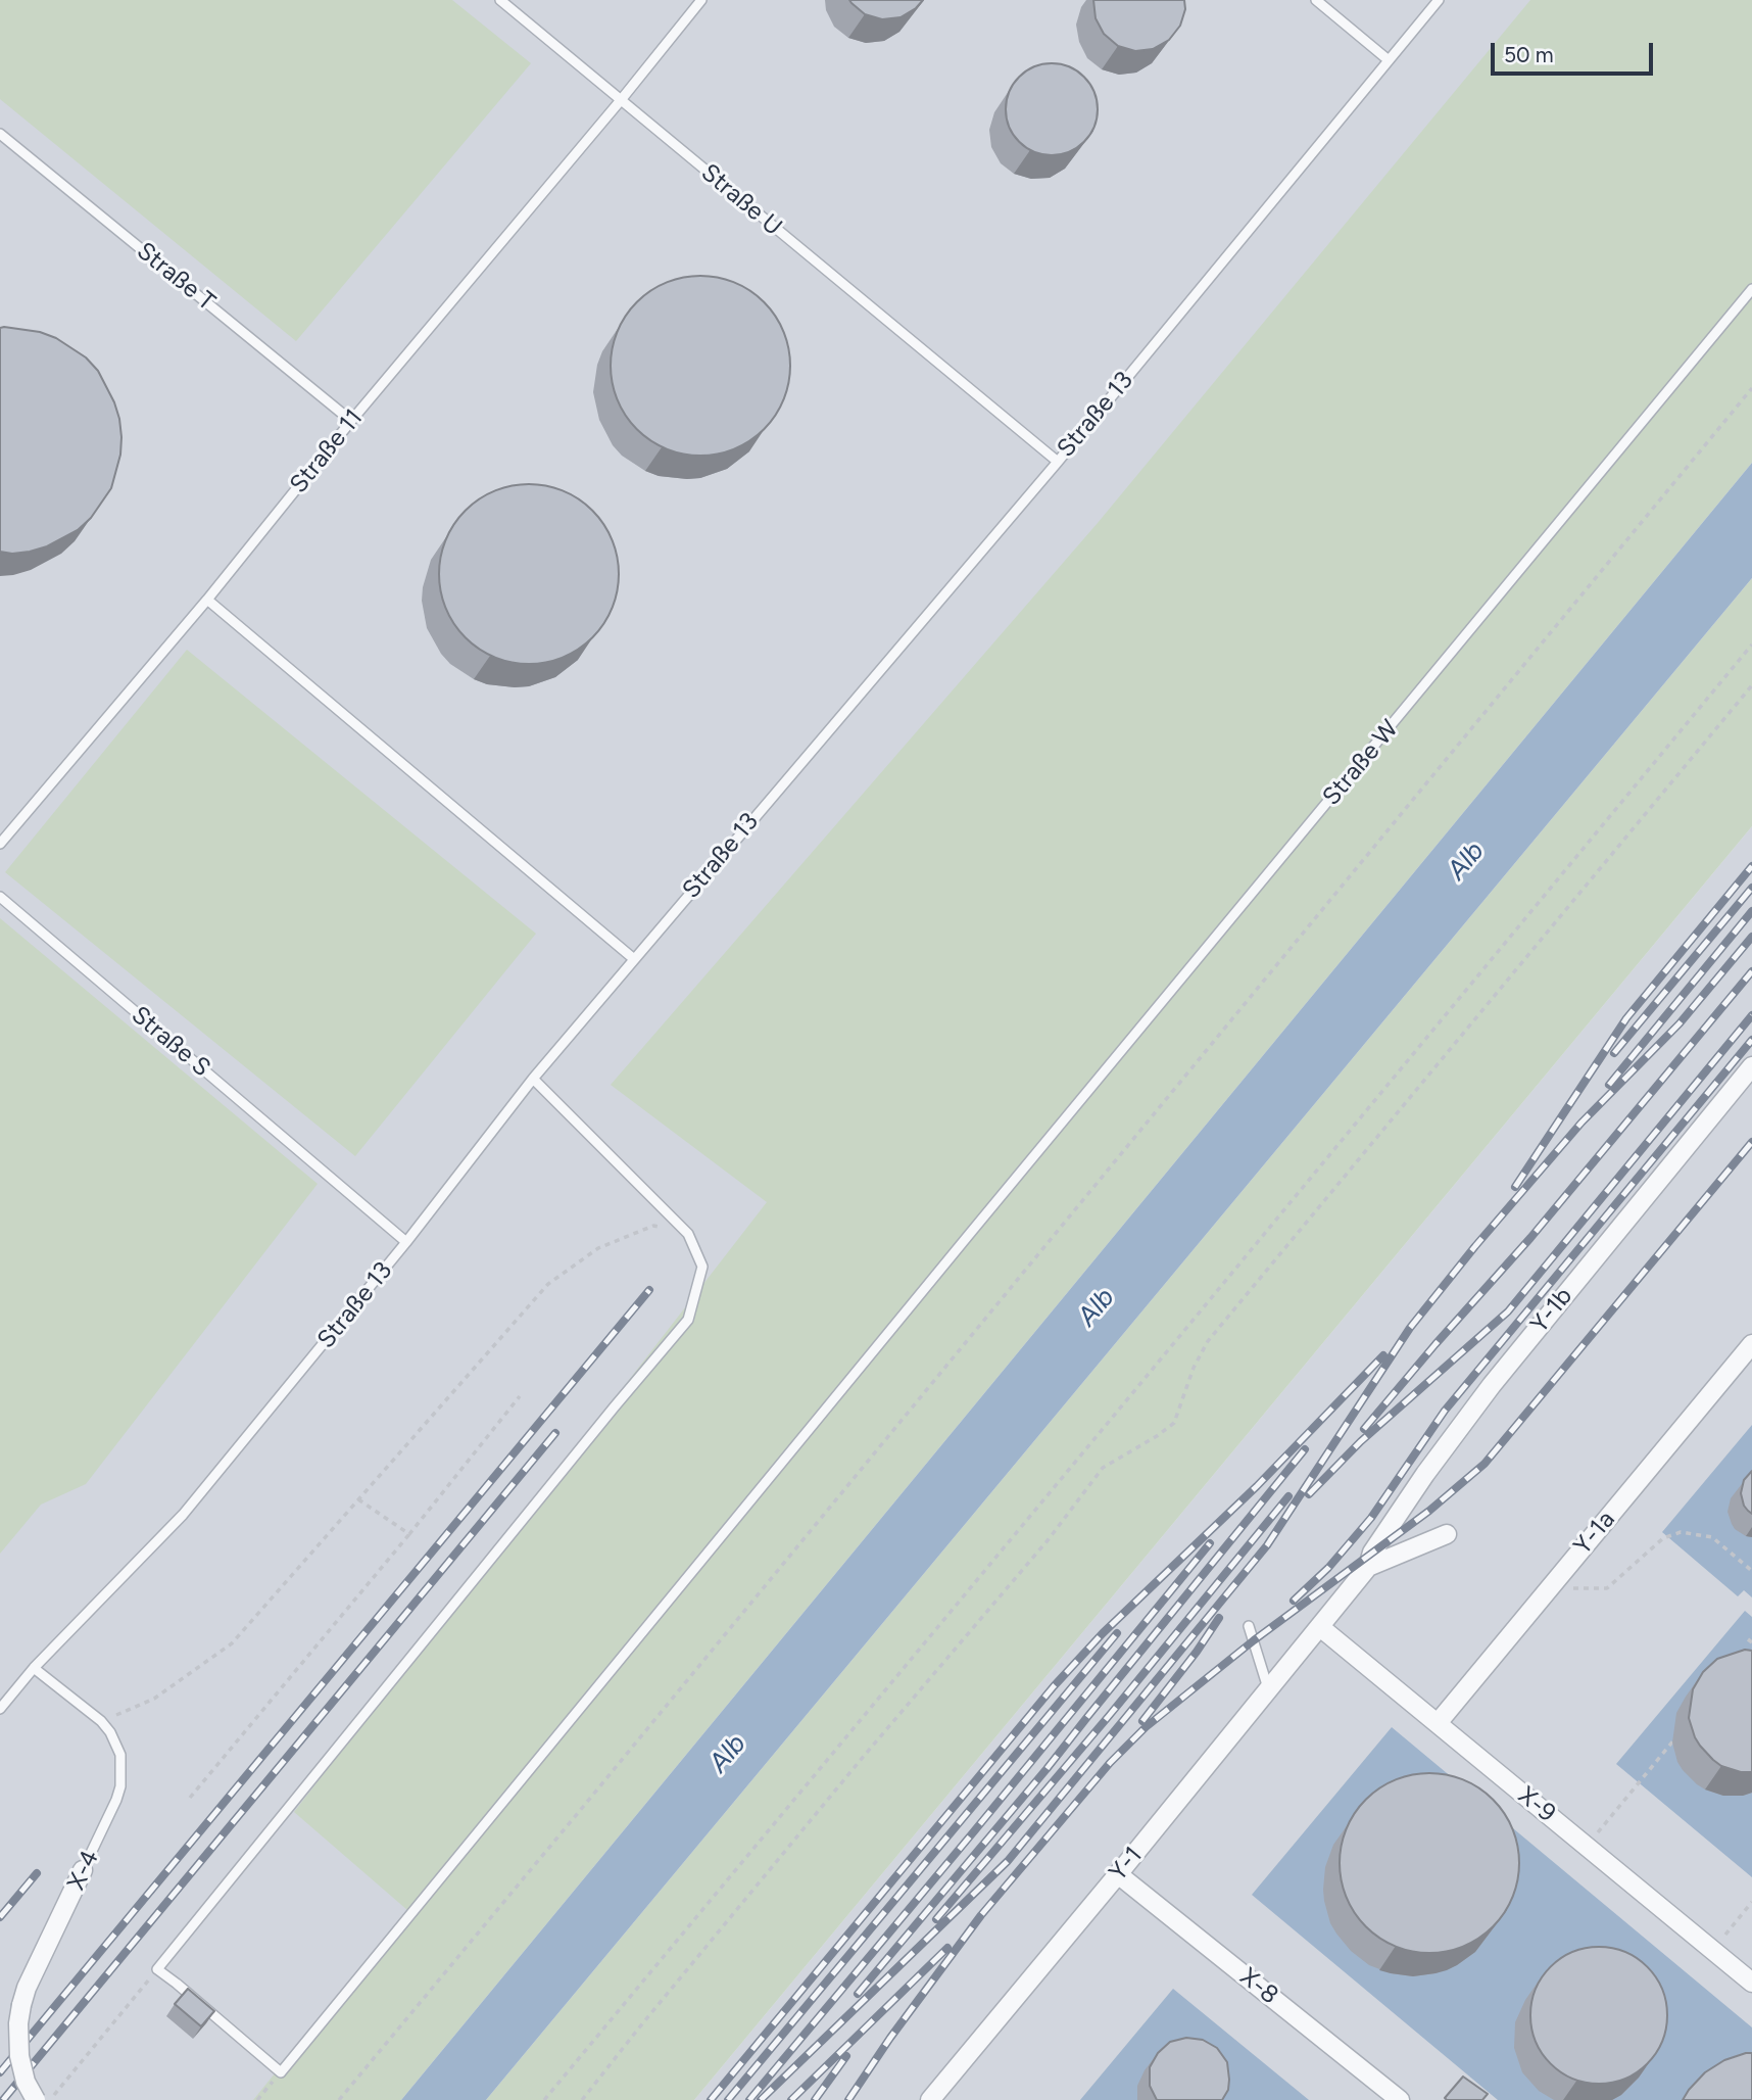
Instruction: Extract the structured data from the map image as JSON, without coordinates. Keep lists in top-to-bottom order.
{
  "streets": {
    "street": [
      "Y-1b",
      "Y-1a",
      "X-9",
      "Y-1",
      "X-4",
      "X-8"
    ],
    "lane": [
      "Straße U",
      "Straße T",
      "Straße 13",
      "Straße 11",
      "Straße W",
      "Straße S"
    ]
  },
  "crossings": [
    ["Straße U", "Straße 13"],
    ["Straße U", "Straße 11"],
    ["Straße T", "Straße 11"],
    ["Straße 13", "Straße S"],
    ["Straße 13", "X-4"],
    ["Y-1b", "X-9"],
    ["Y-1b", "Y-1"],
    ["Y-1a", "X-9"],
    ["X-9", "Y-1"],
    ["Y-1", "X-8"]
  ],
  "water": ["Alb"],
  "scale_bar": "50 m"
}
